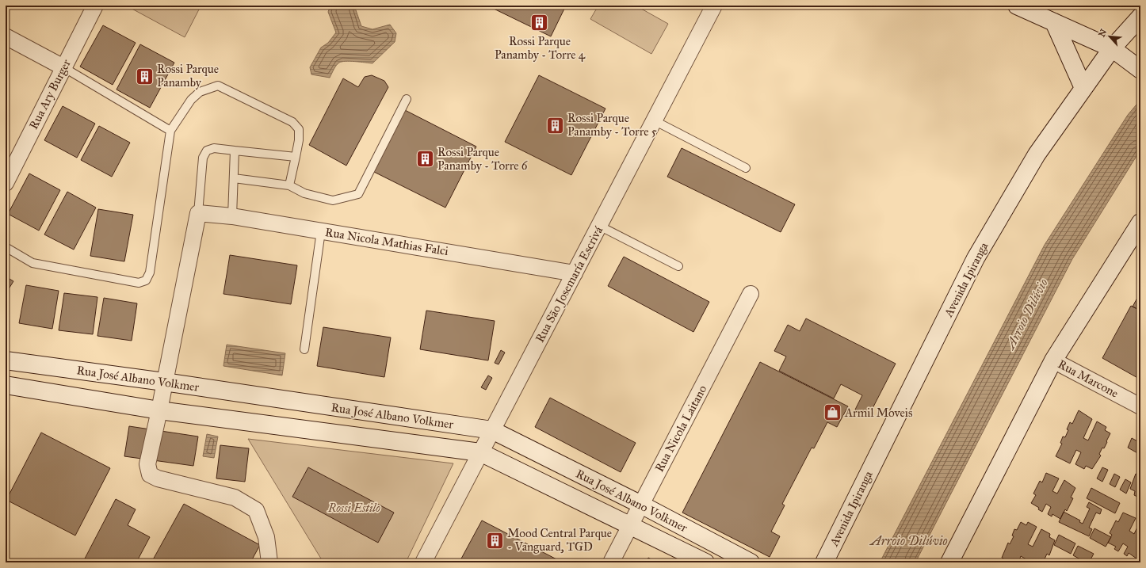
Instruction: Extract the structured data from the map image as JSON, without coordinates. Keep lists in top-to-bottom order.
{
  "streets": {
    "street": [
      "Rua Ary Burger",
      "Rua Nicola Mathias Falci",
      "Avenida Ipiranga",
      "Rua São Josemaría Escrivá",
      "Rua José Albano Volkmer",
      "Rua Marcone",
      "Rua Nicola Laitano"
    ]
  },
  "crossings": [
    ["Rua Nicola Mathias Falci", "Rua São Josemaría Escrivá"],
    ["Rua São Josemaría Escrivá", "Rua José Albano Volkmer"],
    ["Rua José Albano Volkmer", "Rua Nicola Laitano"]
  ],
  "water": ["Arroio Dilúvio"],
  "parks": ["Rossi Estilo"],
  "places": {
    "building": [
      "Rossi Parque Panamby - Torre 4",
      "Rossi Parque Panamby",
      "Rossi Parque Panamby - Torre 5",
      "Rossi Parque Panamby - Torre 6",
      "Mood Central Parque - Vanguard, TGD"
    ],
    "shop": ["Armil Moveis"]
  },
  "north": "top left"
}
